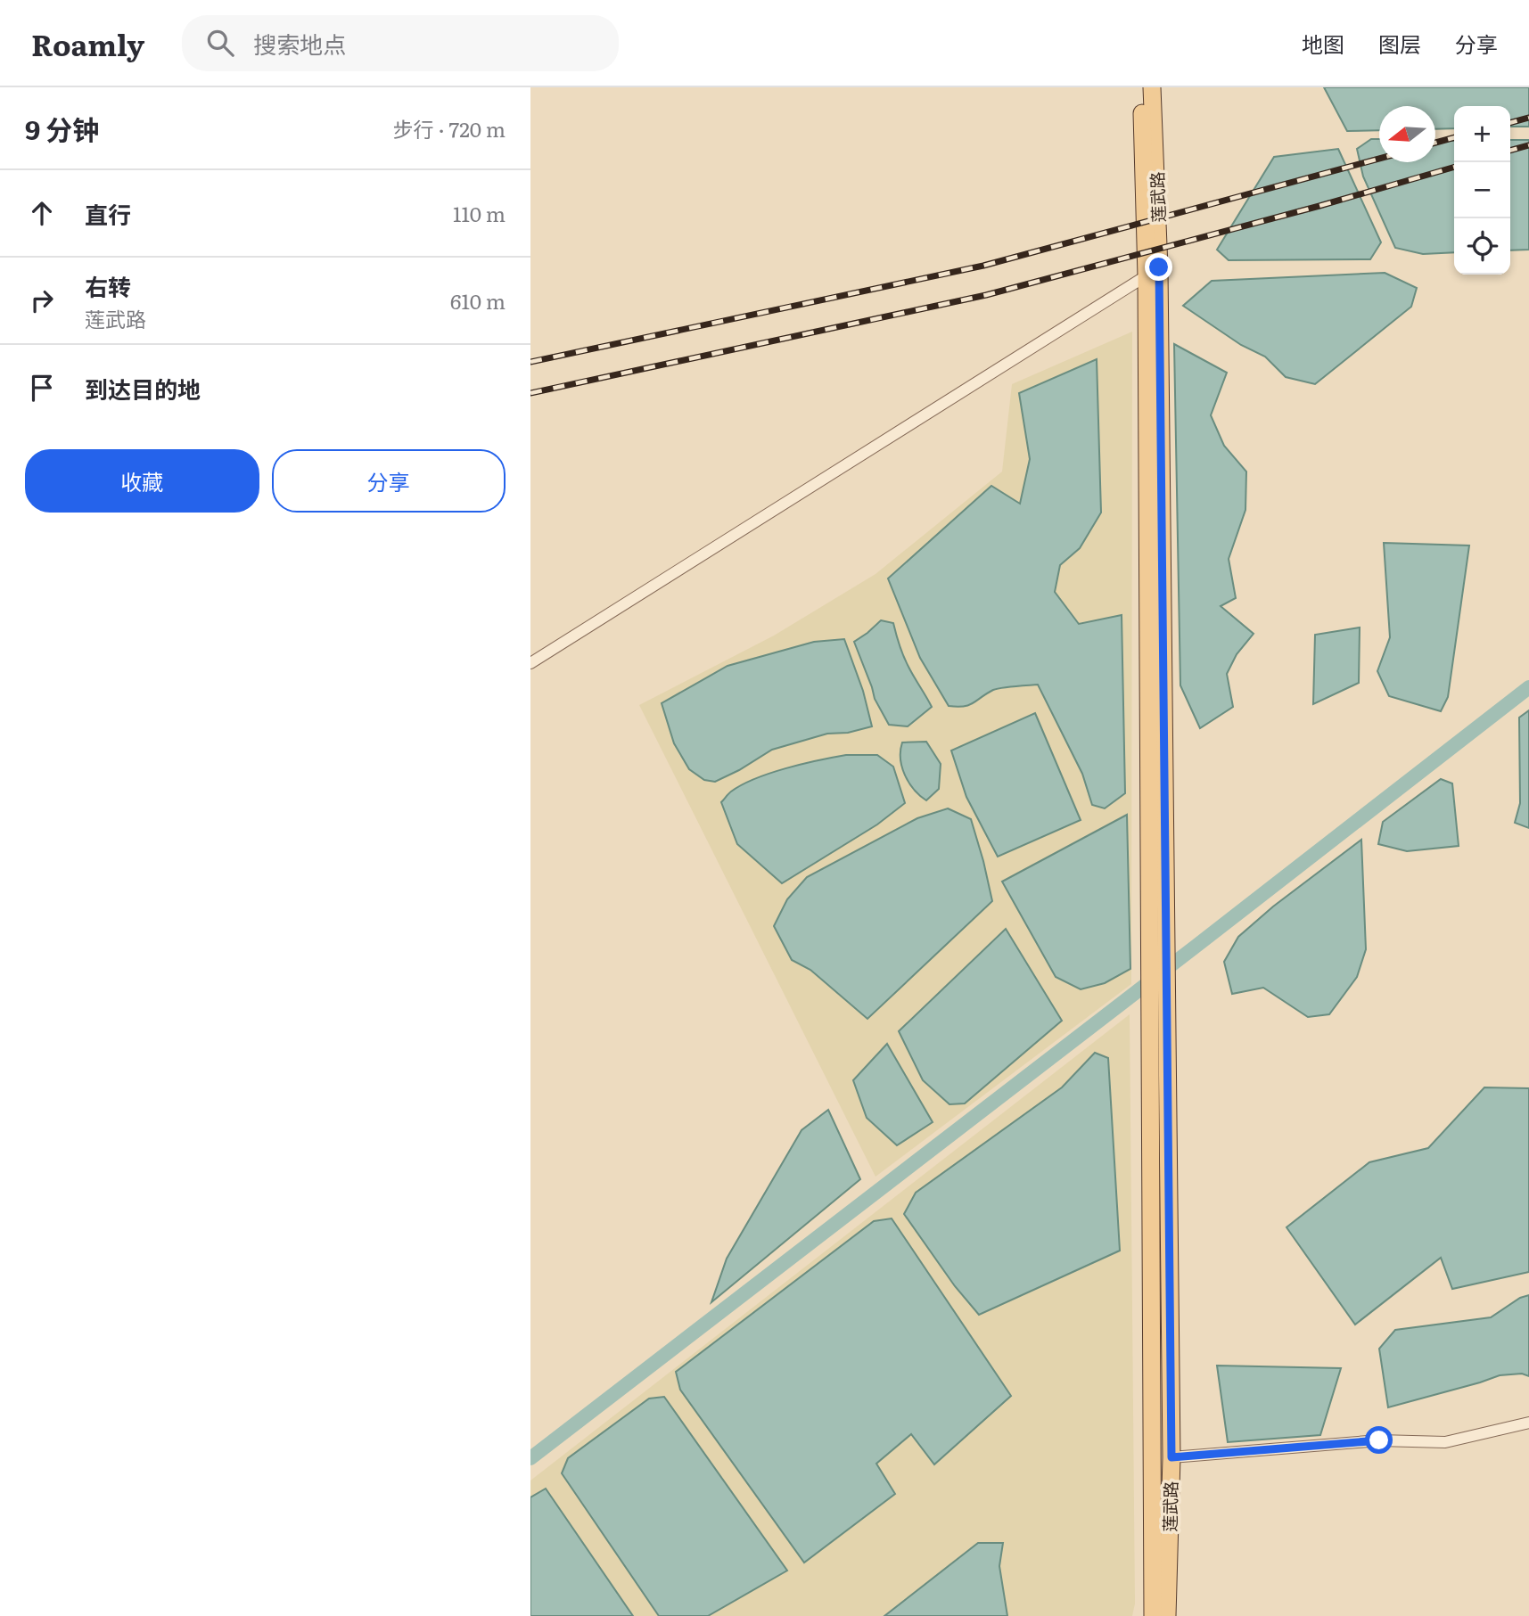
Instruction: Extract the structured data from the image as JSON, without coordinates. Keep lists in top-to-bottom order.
{
  "streets": {
    "main road": ["莲武路"]
  },
  "north": "left",
  "page": {
    "header": "Roamly",
    "search": "搜索地点",
    "nav": ["地图", "图层", "分享"],
    "heading": ["9 分钟", "步行 · 720 m"],
    "map_buttons": ["+", "−"],
    "list": [
      ["直行", "110 m"],
      ["右转", "莲武路", "610 m"],
      "到达目的地"
    ],
    "buttons": ["收藏", "分享"]
  }
}
